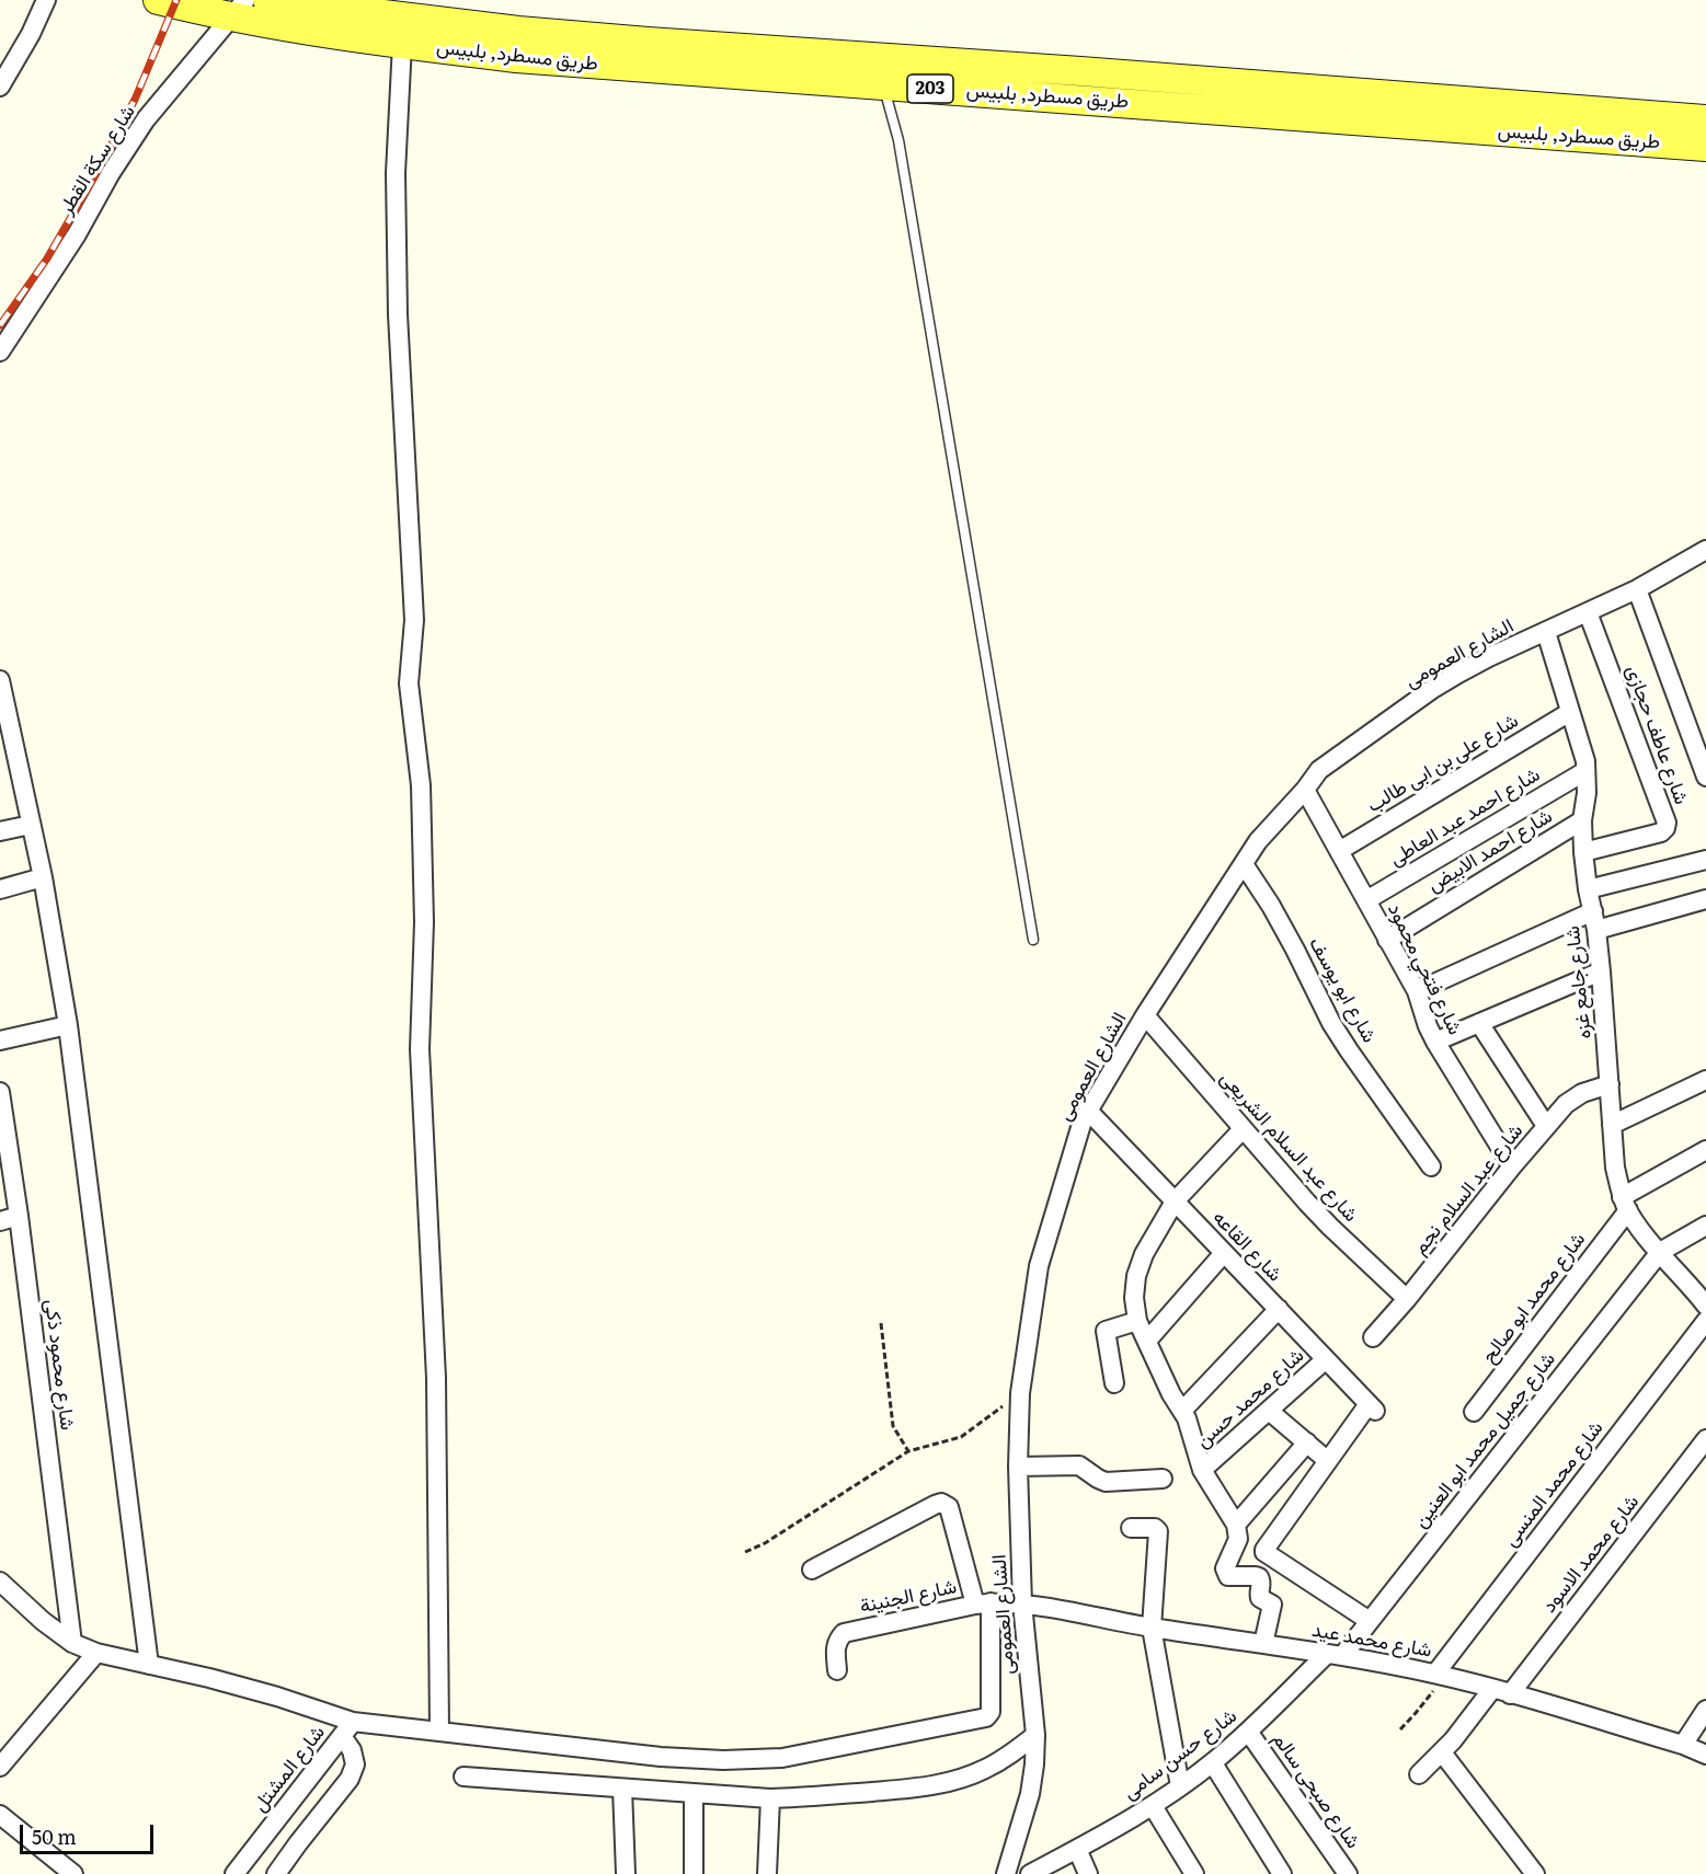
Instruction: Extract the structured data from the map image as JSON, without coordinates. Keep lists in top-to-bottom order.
{
  "streets": {
    "main road": ["طريق مسطرد, بلبيس", "203"],
    "street": [
      "شارع سكة القطر",
      "الشارع العمومى",
      "شارع عاطف حجازى",
      "شارع على بن ابى طالب",
      "شارع احمد عبد العاطى",
      "شارع احمد الابيض",
      "شارع فتحي محمود",
      "شارع جامع غزه",
      "شارع ابو يوسف",
      "شارع عبد السلام الشريعى",
      "شارع عبد السلام نجم",
      "شارع القاعه",
      "شارع محمد ابو صالح",
      "شارع محمود ذكى",
      "شارع محمد حسن",
      "شارع جميل محمد ابو العنين",
      "شارع محمد المنسى",
      "شارع محمد الاسود",
      "شارع الجنينة",
      "شارع محمد عيد",
      "شارع حسن سامى",
      "شارع المشتل",
      "شارع صبحى سالم"
    ]
  },
  "crossings": [
    ["طريق مسطرد, بلبيس", "شارع سكة القطر"],
    ["الشارع العمومى", "شارع عاطف حجازى"],
    ["الشارع العمومى", "شارع فتحي محمود"],
    ["الشارع العمومى", "شارع جامع غزه"],
    ["الشارع العمومى", "شارع ابو يوسف"],
    ["الشارع العمومى", "شارع عبد السلام الشريعى"],
    ["الشارع العمومى", "شارع القاعه"],
    ["الشارع العمومى", "شارع الجنينة"],
    ["الشارع العمومى", "شارع محمد عيد"],
    ["شارع عاطف حجازى", "شارع جامع غزه"],
    ["شارع على بن ابى طالب", "شارع فتحي محمود"],
    ["شارع على بن ابى طالب", "شارع جامع غزه"],
    ["شارع احمد عبد العاطى", "شارع فتحي محمود"],
    ["شارع احمد عبد العاطى", "شارع جامع غزه"],
    ["شارع احمد الابيض", "شارع فتحي محمود"],
    ["شارع احمد الابيض", "شارع جامع غزه"],
    ["شارع فتحي محمود", "شارع عبد السلام نجم"],
    ["شارع جامع غزه", "شارع عبد السلام نجم"],
    ["شارع جامع غزه", "شارع محمد ابو صالح"],
    ["شارع جامع غزه", "شارع جميل محمد ابو العنين"],
    ["شارع عبد السلام الشريعى", "شارع عبد السلام نجم"],
    ["شارع القاعه", "شارع محمد حسن"],
    ["شارع جميل محمد ابو العنين", "شارع محمد عيد"],
    ["شارع جميل محمد ابو العنين", "شارع حسن سامى"],
    ["شارع محمد المنسى", "شارع محمد عيد"],
    ["شارع محمد الاسود", "شارع محمد عيد"],
    ["شارع الجنينة", "شارع محمد عيد"],
    ["شارع محمد عيد", "شارع حسن سامى"],
    ["شارع حسن سامى", "شارع صبحى سالم"]
  ],
  "scale_bar": "50 m"
}
